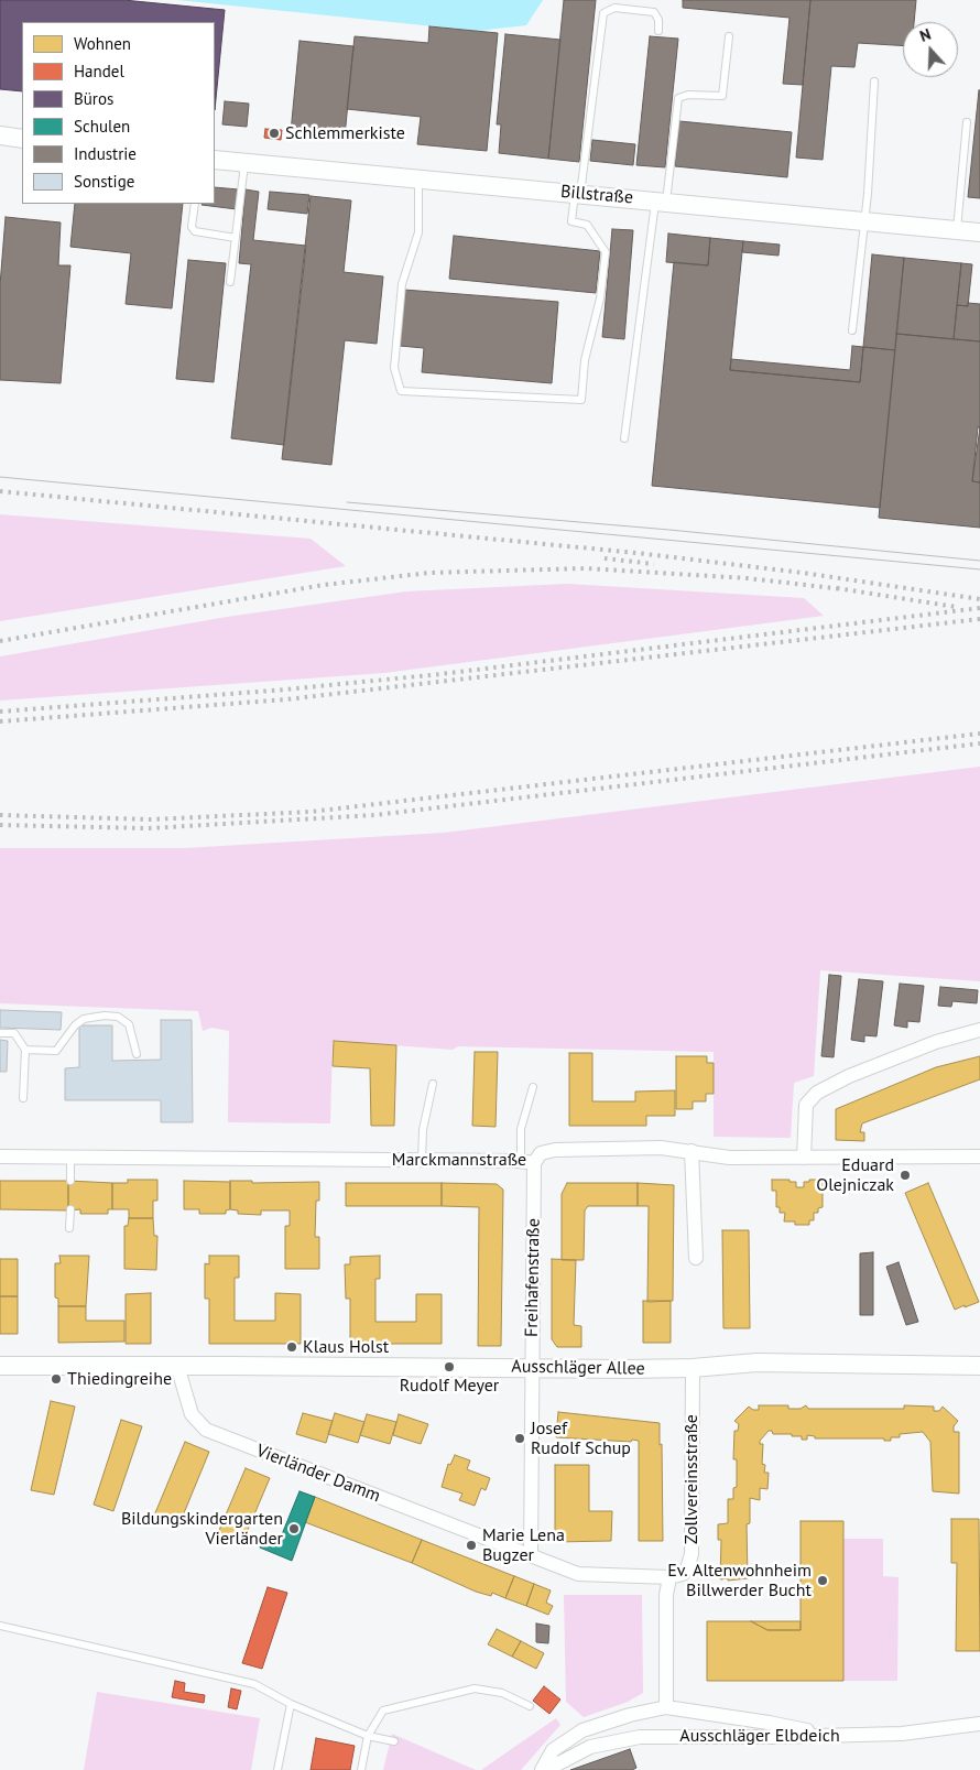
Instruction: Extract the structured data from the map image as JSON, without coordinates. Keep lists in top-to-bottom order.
{
  "streets": {
    "street": [
      "Billstraße",
      "Marckmannstraße",
      "Freihafenstraße",
      "Ausschläger Allee",
      "Vierländer Damm",
      "Zollvereinsstraße",
      "Ausschläger Elbdeich"
    ]
  },
  "crossings": [
    ["Marckmannstraße", "Freihafenstraße"],
    ["Freihafenstraße", "Ausschläger Allee"],
    ["Freihafenstraße", "Vierländer Damm"],
    ["Ausschläger Allee", "Vierländer Damm"],
    ["Ausschläger Allee", "Zollvereinsstraße"],
    ["Vierländer Damm", "Zollvereinsstraße"]
  ],
  "places": [
    "Schlemmerkiste",
    "Eduard Olejniczak",
    "Klaus Holst",
    "Rudolf Meyer",
    "Thiedingreihe",
    "Josef Rudolf Schup",
    "Bildungskindergarten Vierländer",
    "Marie Lena Bugzer",
    "Ev. Altenwohnheim Billwerder Bucht"
  ],
  "legend": [
    "Wohnen",
    "Handel",
    "Büros",
    "Schulen",
    "Industrie",
    "Sonstige"
  ],
  "north": "top"
}
